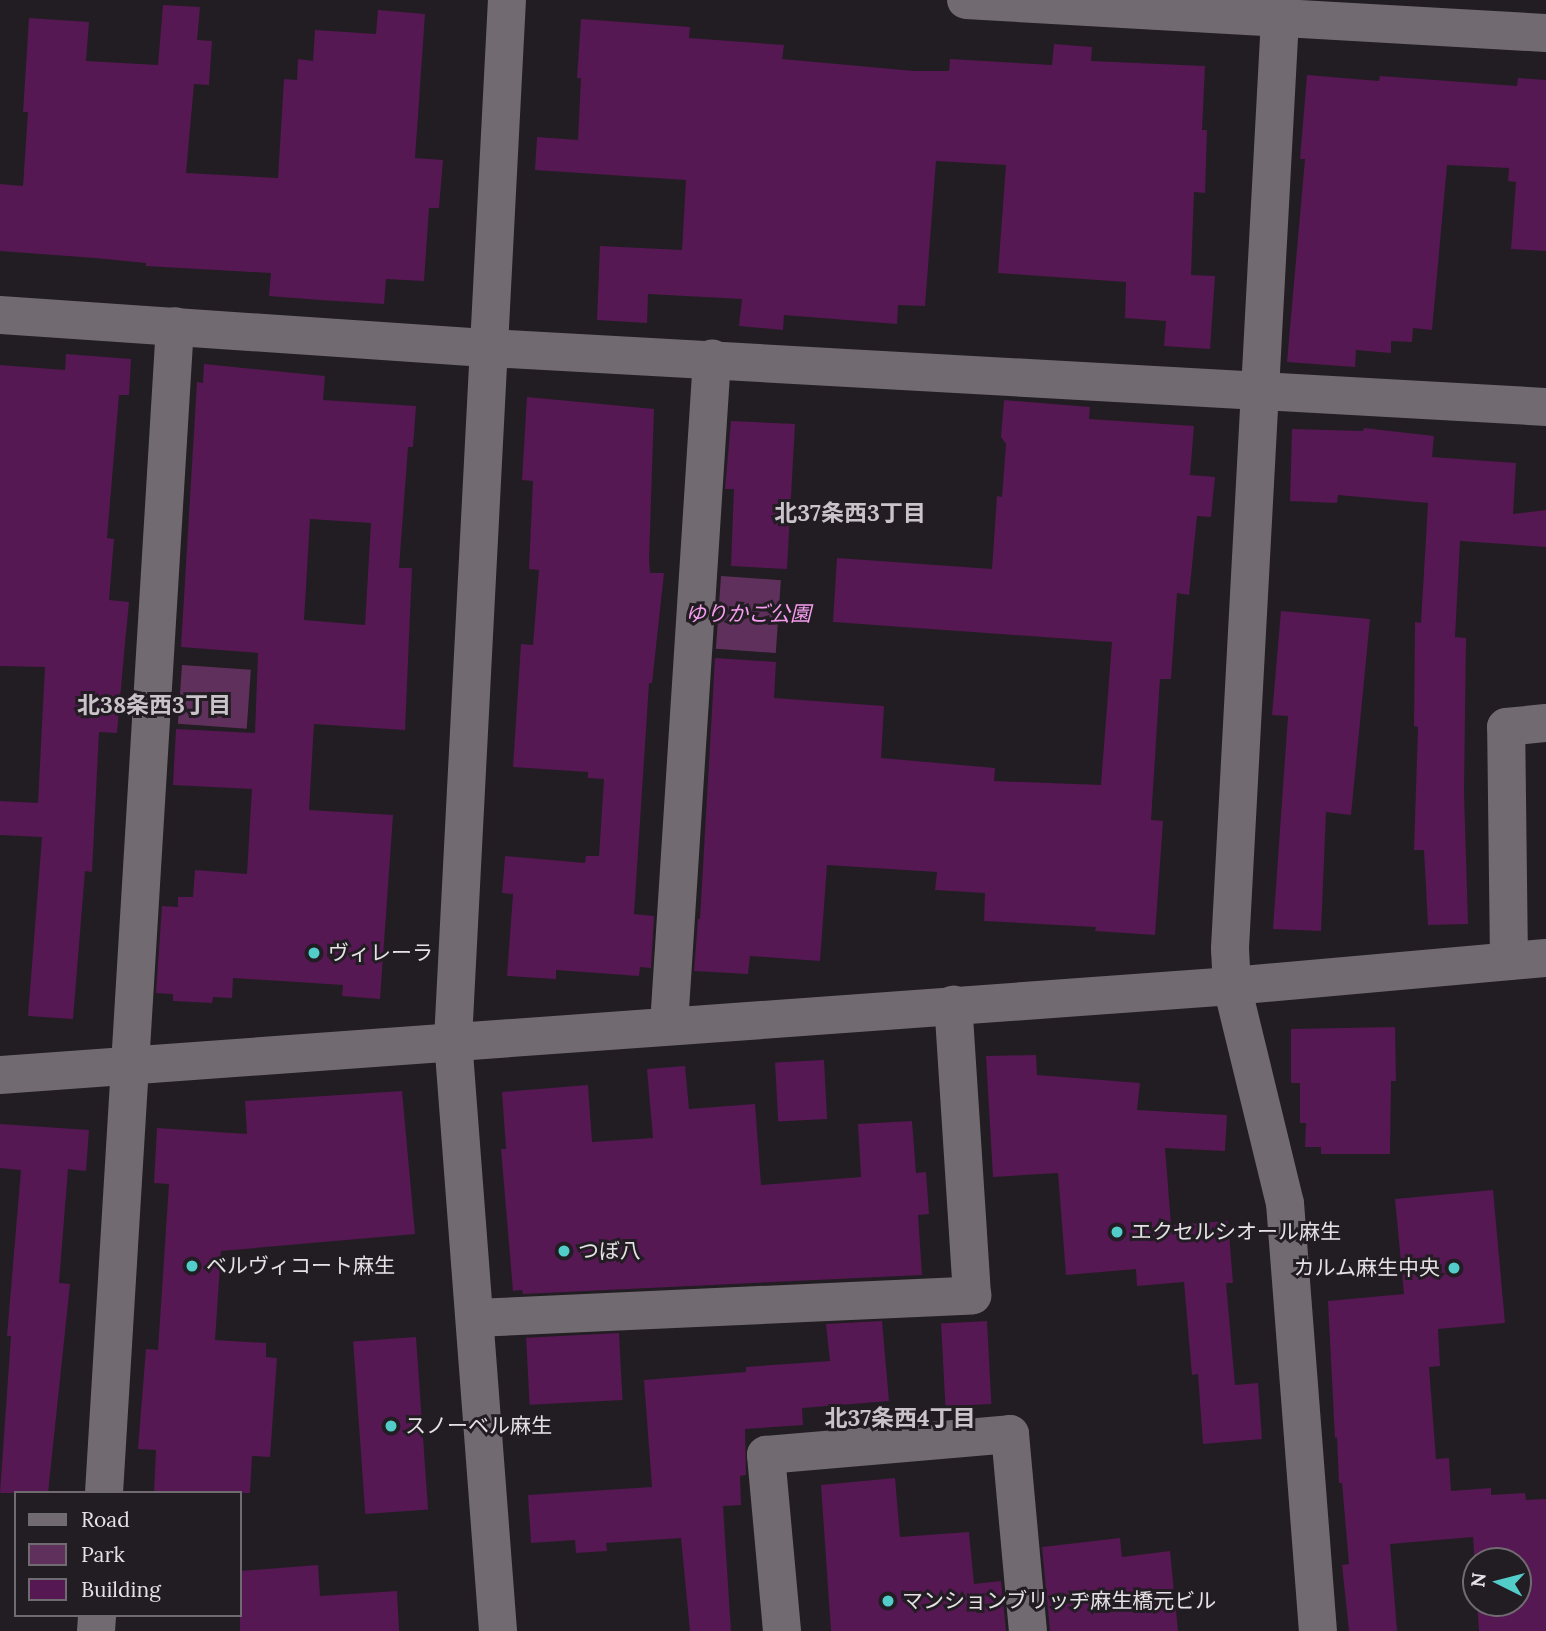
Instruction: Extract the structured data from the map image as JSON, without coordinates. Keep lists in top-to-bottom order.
{
  "districts": ["北37条西3丁目", "北38条西3丁目", "北37条西4丁目"],
  "parks": ["ゆりかご公園"],
  "places": [
    "ヴィレーラ",
    "エクセルシオール麻生",
    "つぼ八",
    "ベルヴィコート麻生",
    "カルム麻生中央",
    "スノーベル麻生",
    "マンションブリッヂ麻生橋元ビル"
  ],
  "legend": ["Road", "Park", "Building"],
  "north": "left"
}
